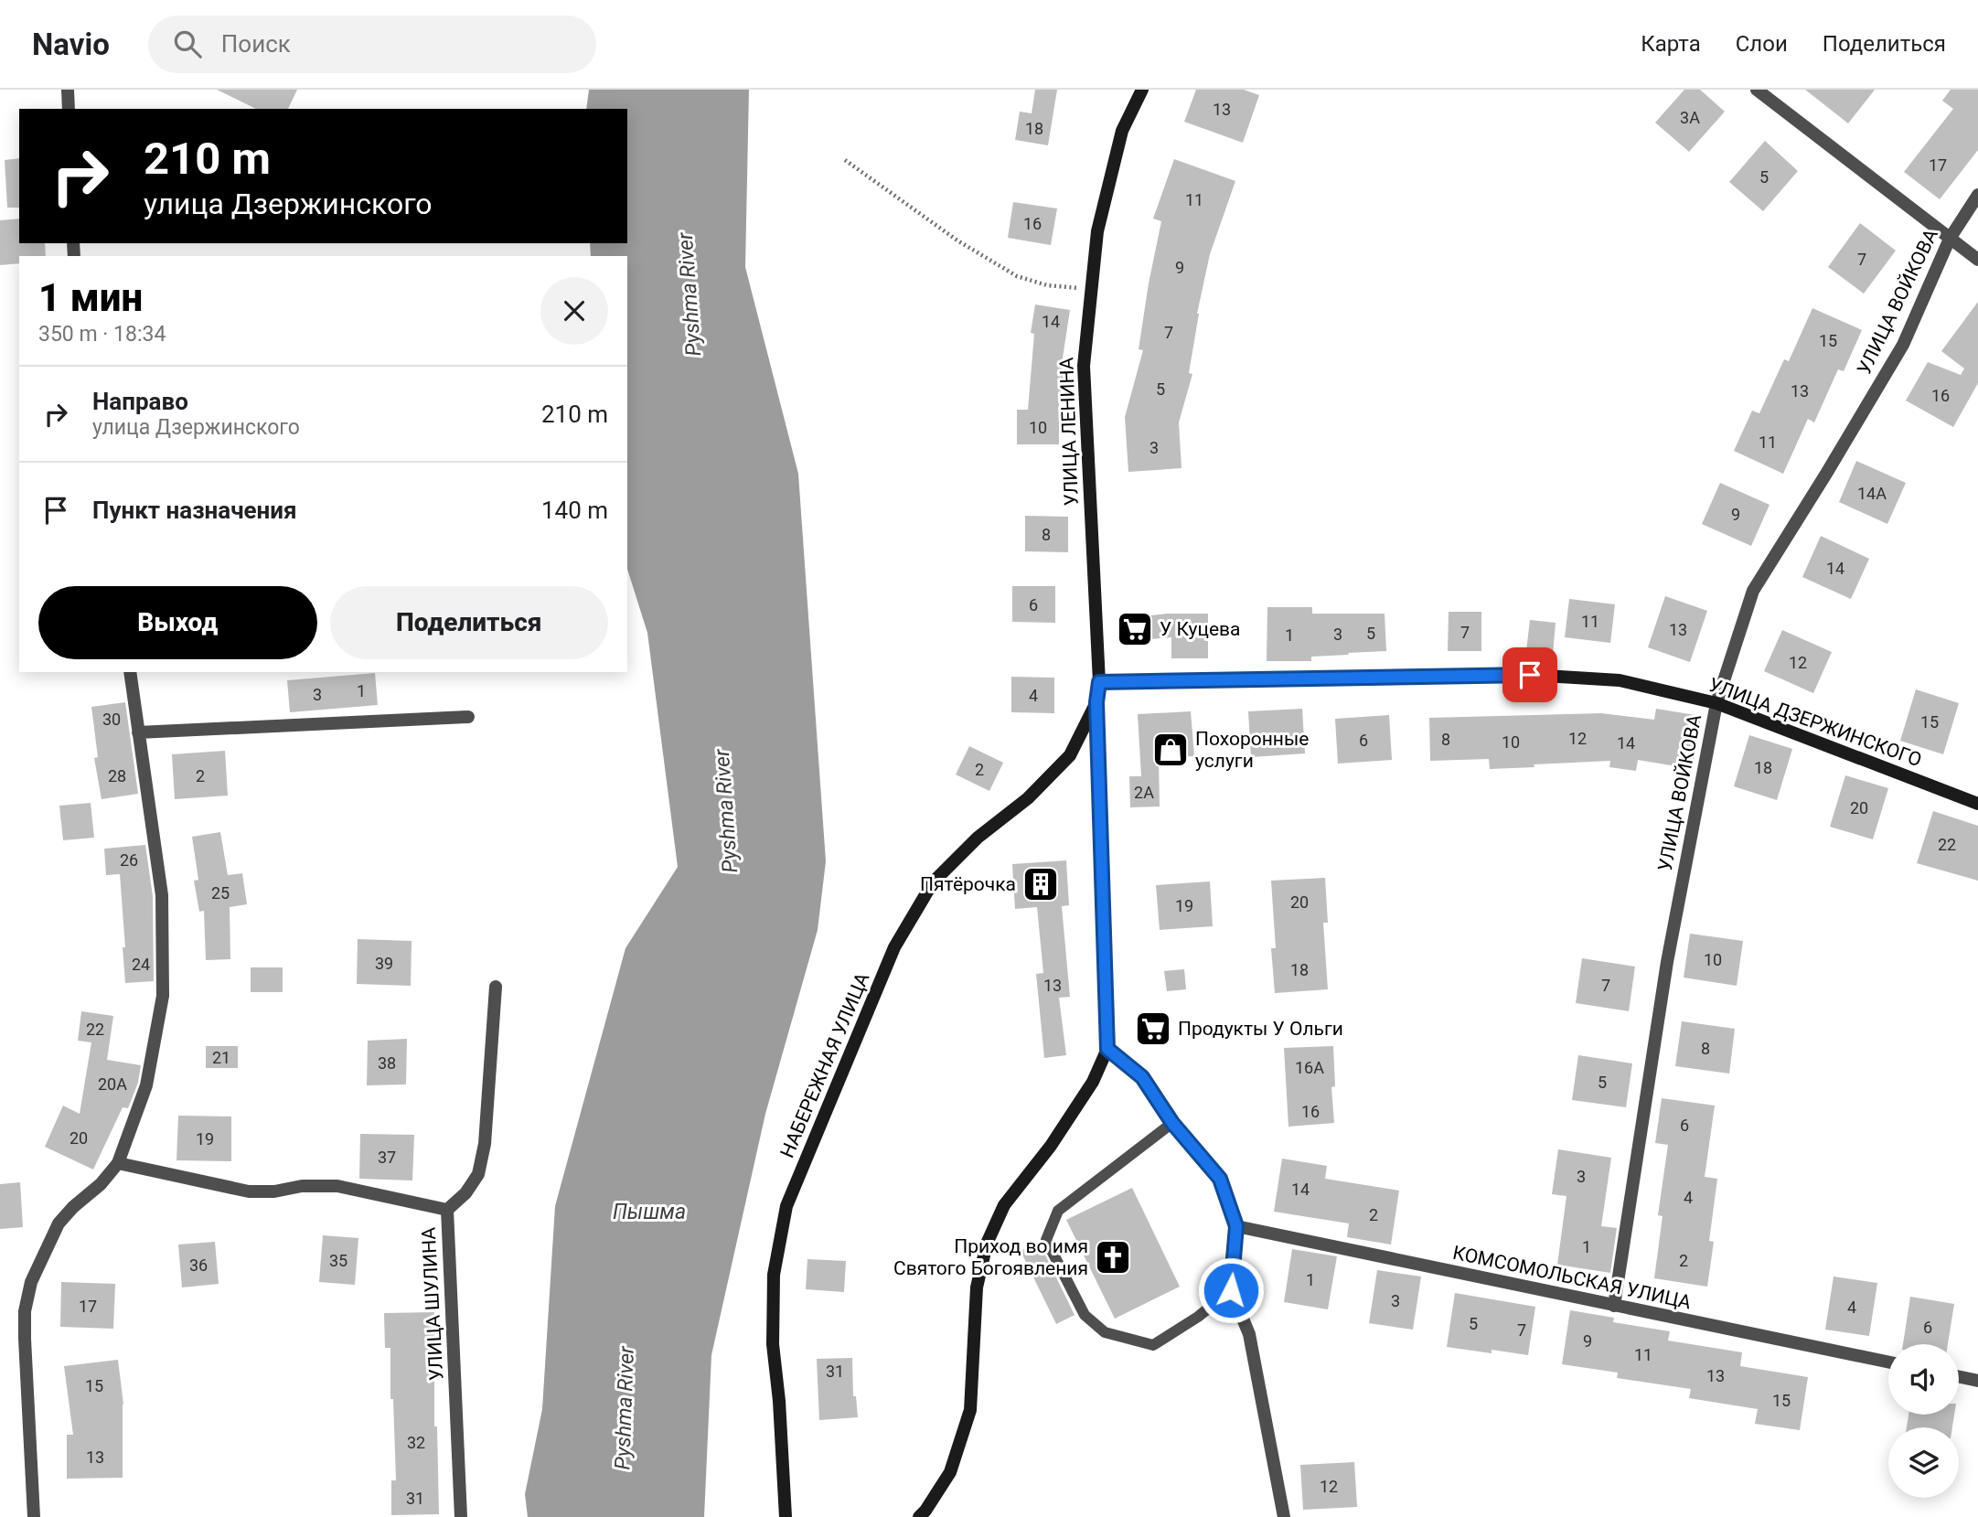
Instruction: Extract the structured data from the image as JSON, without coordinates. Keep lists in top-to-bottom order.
{
  "streets": {
    "main road": ["УЛИЦА ЛЕНИНА", "УЛИЦА ДЗЕРЖИНСКОГО", "НАБЕРЕЖНАЯ УЛИЦА"],
    "street": ["УЛИЦА ВОЙКОВА", "КОМСОМОЛЬСКАЯ УЛИЦА", "УЛИЦА ШУЛИНА"]
  },
  "crossings": [
    ["УЛИЦА ВОЙКОВА", "УЛИЦА ДЗЕРЖИНСКОГО"],
    ["УЛИЦА ВОЙКОВА", "КОМСОМОЛЬСКАЯ УЛИЦА"],
    ["УЛИЦА ЛЕНИНА", "УЛИЦА ДЗЕРЖИНСКОГО"],
    ["УЛИЦА ЛЕНИНА", "НАБЕРЕЖНАЯ УЛИЦА"]
  ],
  "water": ["Pyshma River", "Пышма"],
  "places": {
    "supermarket": ["У Куцева", "Продукты У Ольги"],
    "shop": ["Похоронные услуги"],
    "building": ["Пятёрочка"],
    "church": ["Приход во имя Святого Богоявления"]
  },
  "house_numbers": [
    "13",
    "3А",
    "18",
    "17",
    "5",
    "11",
    "16",
    "7",
    "9",
    "14",
    "7",
    "15",
    "5",
    "13",
    "16",
    "10",
    "11",
    "3",
    "14А",
    "9",
    "8",
    "14",
    "6",
    "11",
    "13",
    "7",
    "5",
    "3",
    "1",
    "12",
    "1",
    "3",
    "4",
    "30",
    "15",
    "12",
    "8",
    "6",
    "10",
    "14",
    "18",
    "2",
    "28",
    "2",
    "2А",
    "20",
    "22",
    "26",
    "25",
    "20",
    "19",
    "10",
    "39",
    "24",
    "18",
    "13",
    "7",
    "22",
    "8",
    "21",
    "38",
    "16А",
    "5",
    "20А",
    "16",
    "6",
    "20",
    "19",
    "37",
    "3",
    "14",
    "4",
    "2",
    "1",
    "35",
    "2",
    "36",
    "1",
    "3",
    "17",
    "4",
    "5",
    "6",
    "7",
    "9",
    "11",
    "31",
    "13",
    "15",
    "15",
    "32",
    "13",
    "12",
    "31"
  ],
  "page": {
    "header": "Navio",
    "search": "Поиск",
    "nav": ["Карта", "Слои", "Поделиться"],
    "turn": ["210 m", "улица Дзержинского"],
    "heading": ["1 мин", "350 m · 18:34"],
    "list": [
      {
        "name": "Направо",
        "note": "улица Дзержинского",
        "value": "210 m"
      },
      {
        "name": "Пункт назначения",
        "value": "140 m"
      }
    ],
    "buttons": ["Выход", "Поделиться"]
  }
}
